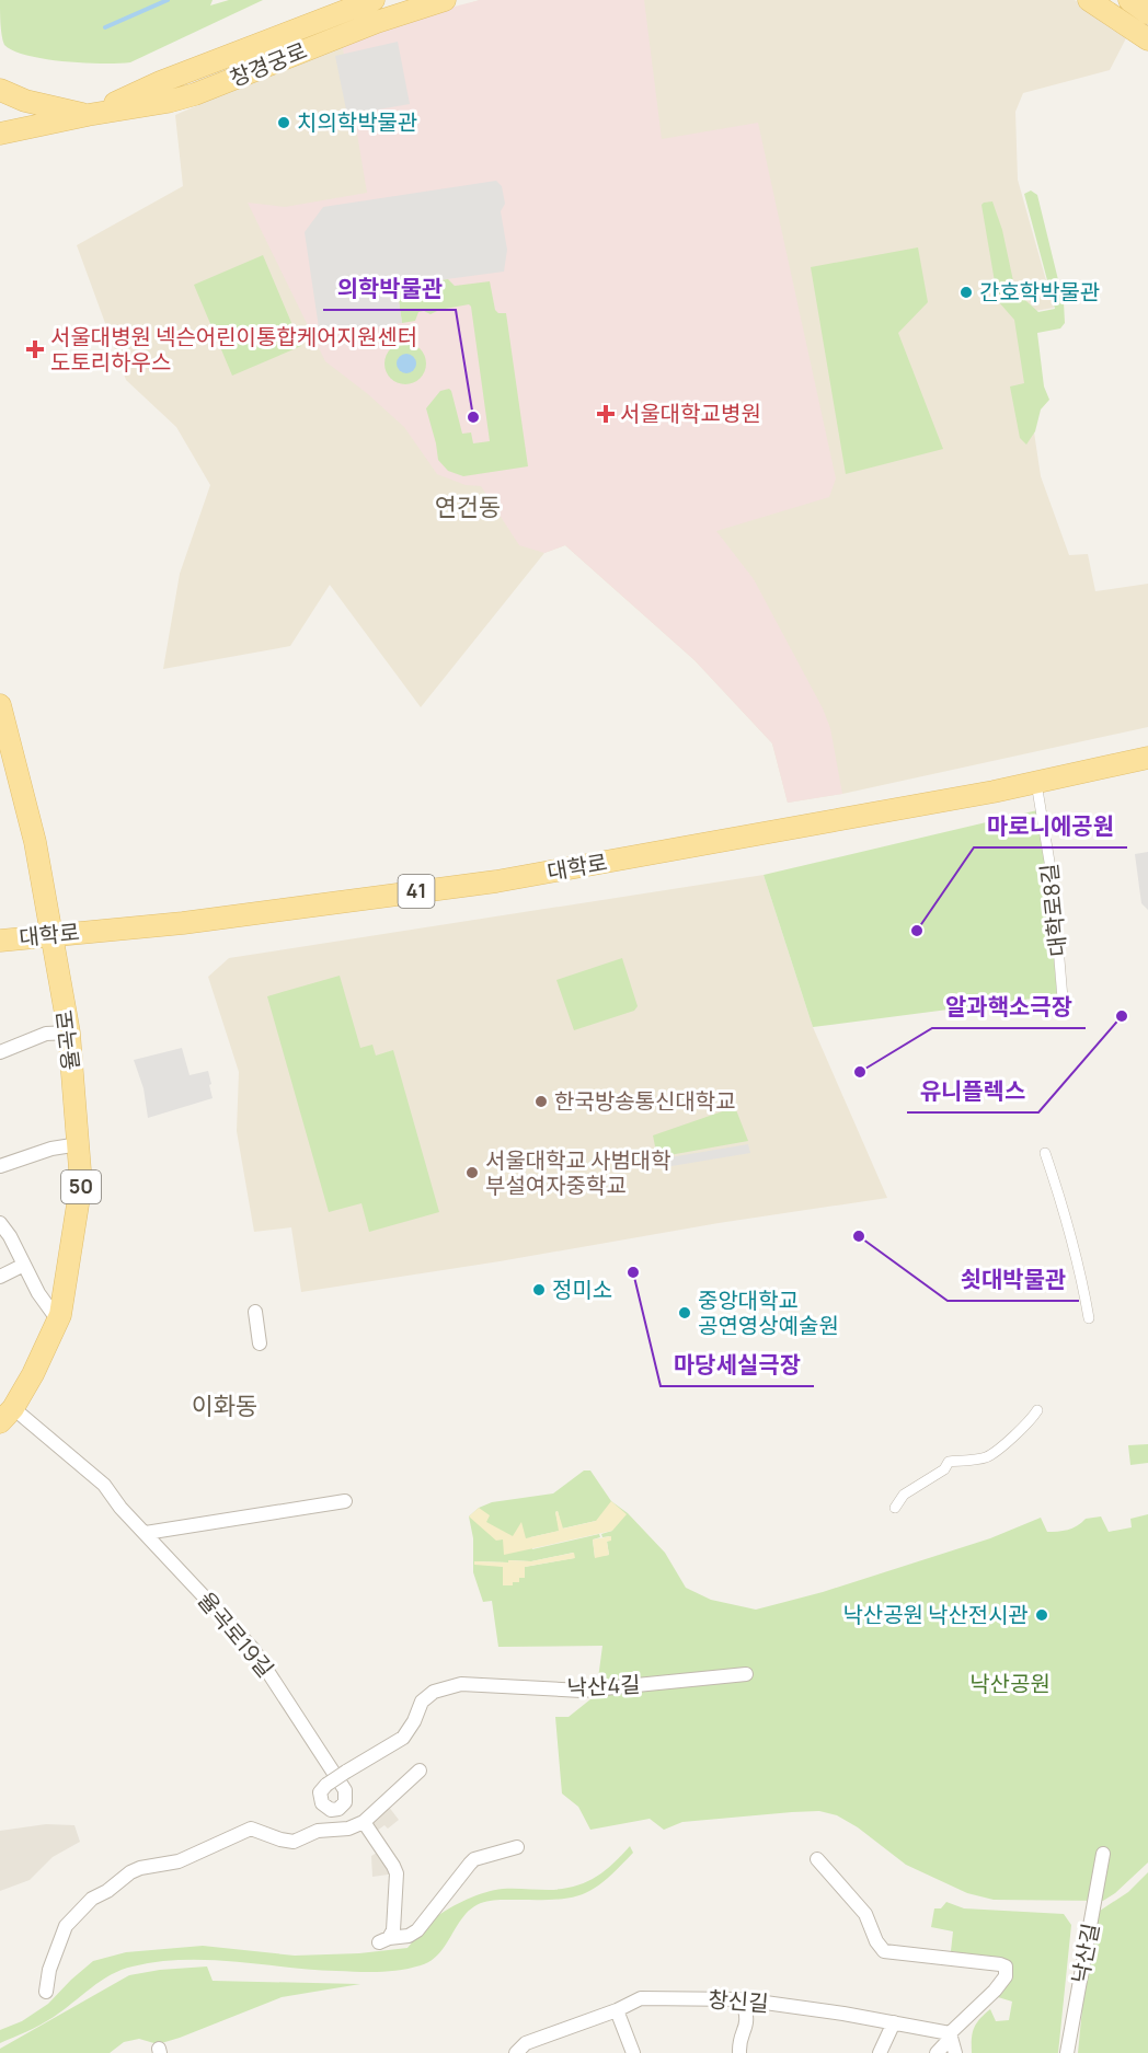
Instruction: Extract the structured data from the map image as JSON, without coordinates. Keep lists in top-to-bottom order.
{
  "streets": {
    "main road": [
      "창경궁로",
      "대학로",
      "41",
      "율곡로",
      "50"
    ],
    "street": [
      "대학로8길",
      "율곡로19길",
      "낙산4길",
      "낙산길",
      "창신길"
    ]
  },
  "crossings": [
    ["대학로", "대학로8길"],
    ["대학로", "율곡로"],
    ["율곡로", "율곡로19길"],
    ["율곡로19길", "낙산4길"]
  ],
  "districts": ["연건동", "이화동"],
  "parks": ["낙산공원"],
  "places": {
    "other": [
      "치의학박물관",
      "간호학박물관",
      "의학박물관",
      "마로니에공원",
      "유니플렉스",
      "알과핵소극장",
      "한국방송통신대학교",
      "서울대학교 사범대학 부설여자중학교",
      "쇳대박물관",
      "마당세실극장",
      "정미소",
      "중앙대학교 공연영상예술원",
      "낙산공원 낙산전시관"
    ],
    "health": ["서울대병원 넥슨어린이통합케어지원센터 도토리하우스", "서울대학교병원"]
  }
}
